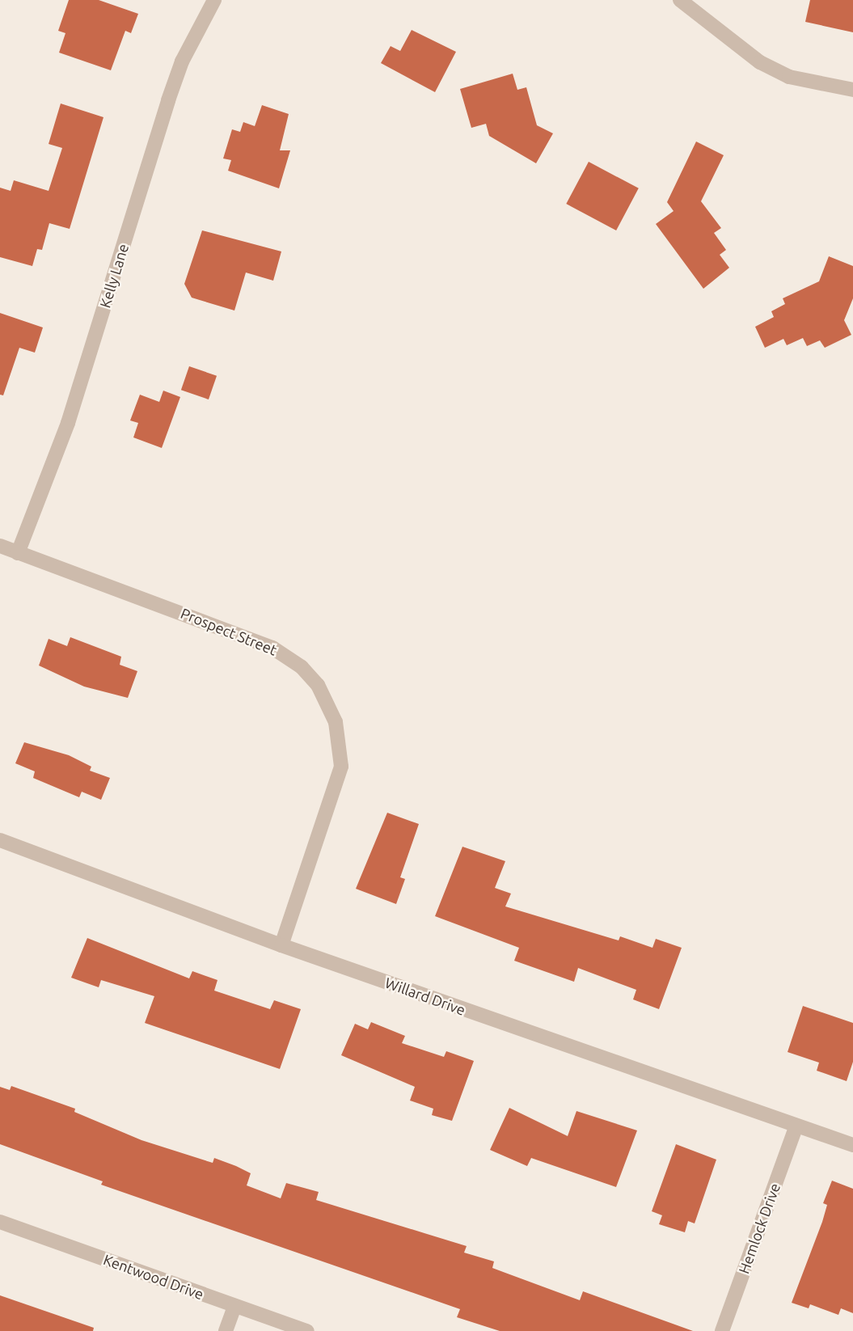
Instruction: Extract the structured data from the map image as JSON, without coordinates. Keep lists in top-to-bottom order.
{
  "streets": {
    "street": [
      "Kelly Lane",
      "Prospect Street",
      "Willard Drive",
      "Hemlock Drive",
      "Kentwood Drive"
    ]
  },
  "crossings": [
    ["Kelly Lane", "Prospect Street"],
    ["Prospect Street", "Willard Drive"],
    ["Willard Drive", "Hemlock Drive"]
  ]
}
